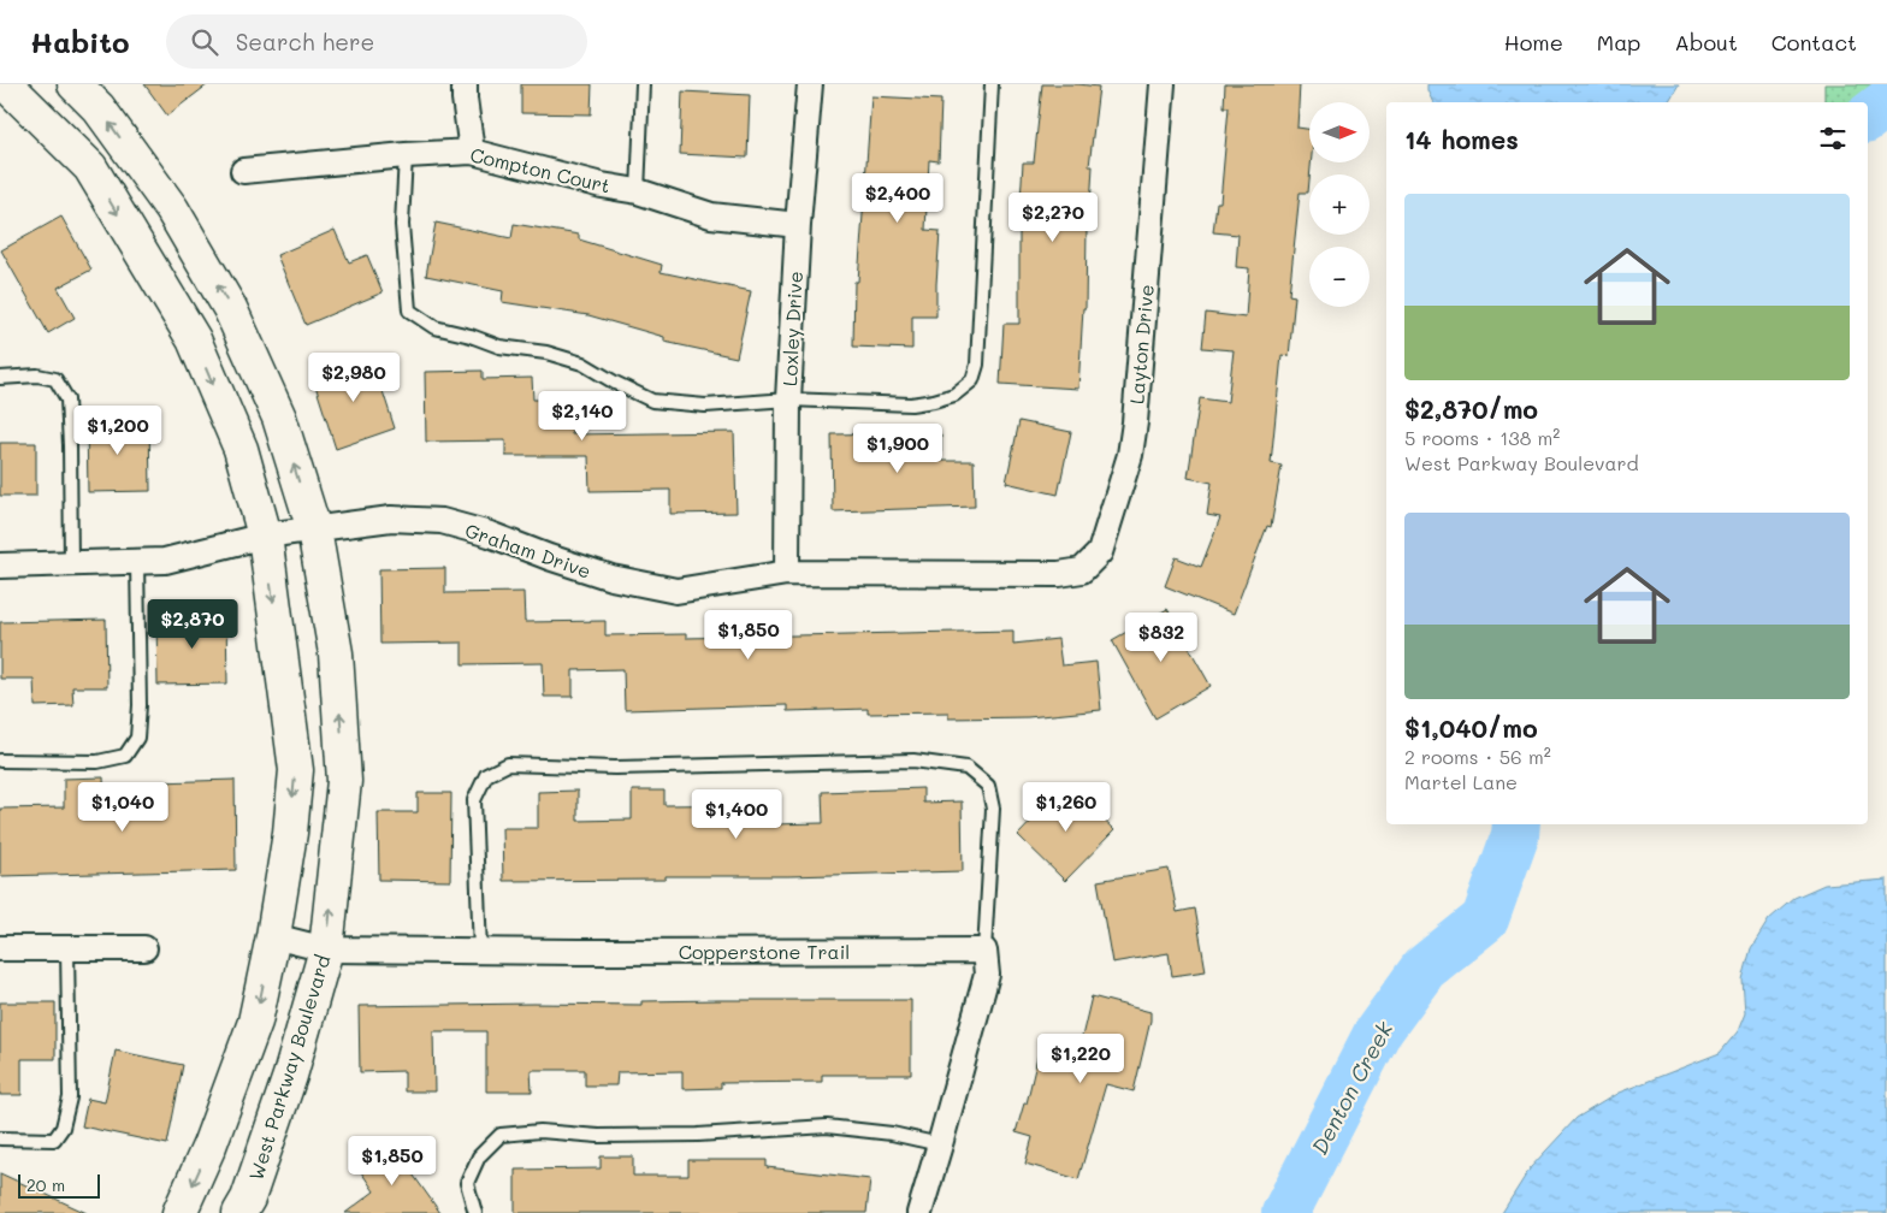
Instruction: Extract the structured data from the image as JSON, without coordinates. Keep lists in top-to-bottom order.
{
  "streets": {
    "street": [
      "Compton Court",
      "Loxley Drive",
      "Layton Drive",
      "Graham Drive",
      "Copperstone Trail",
      "West Parkway Boulevard"
    ]
  },
  "crossings": [
    ["Compton Court", "Loxley Drive"],
    ["Loxley Drive", "Graham Drive"],
    ["Layton Drive", "Graham Drive"],
    ["Graham Drive", "West Parkway Boulevard"],
    ["Copperstone Trail", "West Parkway Boulevard"]
  ],
  "water": ["Denton Creek"],
  "scale_bar": "20 m",
  "north": "right",
  "page": {
    "header": "Habito",
    "search": "Search here",
    "nav": [
      "Home",
      "Map",
      "About",
      "Contact"
    ],
    "map_buttons": ["+", "−"],
    "heading": "14 homes",
    "price": [
      "$2,400",
      "$2,270",
      "$2,980",
      "$2,140",
      "$1,200",
      "$1,900",
      "$2,870",
      "$1,850",
      "$832",
      "$1,040",
      "$1,260",
      "$1,400",
      "$1,220",
      "$1,850"
    ],
    "list": [
      {
        "name": "$2,870/mo",
        "note": "5 rooms · 138 m² · West Parkway Boulevard"
      },
      {
        "name": "$1,040/mo",
        "note": "2 rooms · 56 m² · Martel Lane"
      }
    ],
    "scale": "20 m"
  }
}
